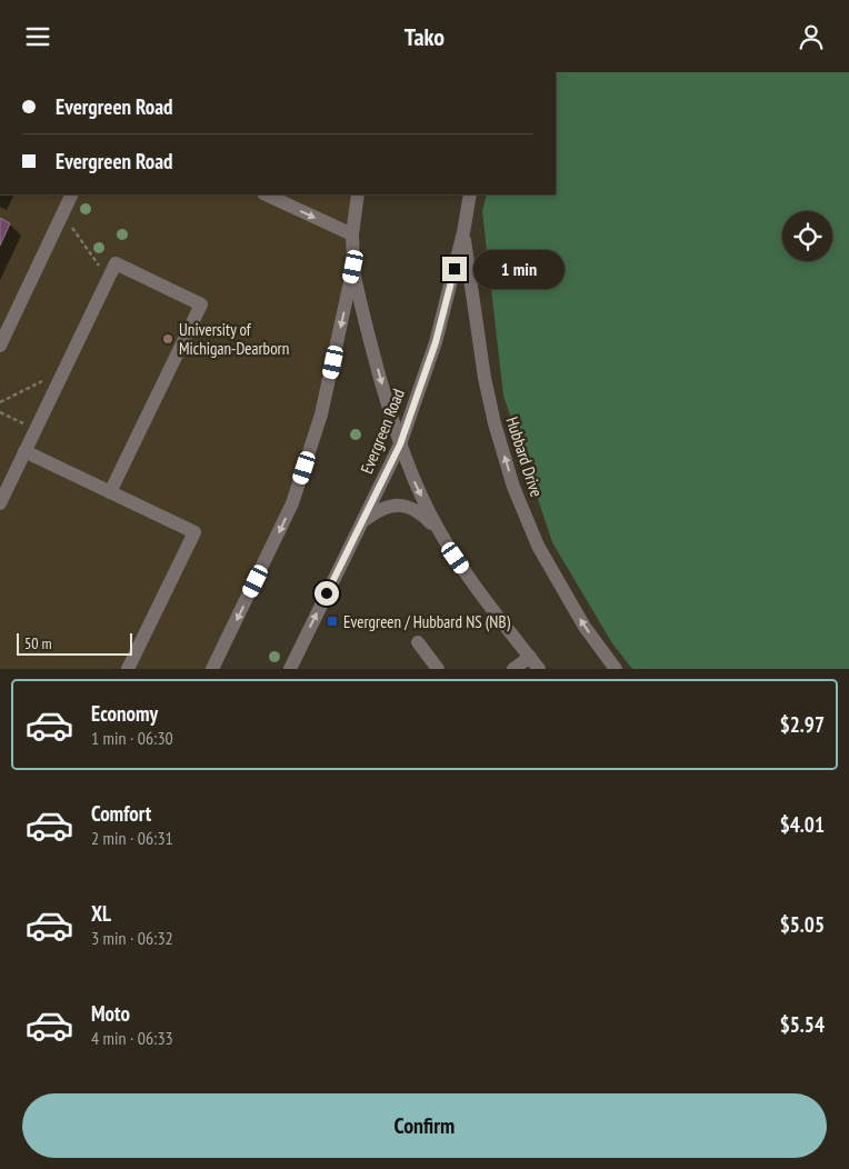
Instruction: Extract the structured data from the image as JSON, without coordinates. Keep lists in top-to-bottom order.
{
  "streets": {
    "street": ["Evergreen Road", "Hubbard Drive"]
  },
  "crossings": [
    ["Evergreen Road", "Hubbard Drive"]
  ],
  "places": {
    "other": ["University of Michigan-Dearborn"],
    "transit": ["Evergreen / Hubbard NS (NB)"]
  },
  "scale_bar": "50 m",
  "page": {
    "header": "Tako",
    "banner": ["Evergreen Road", "Evergreen Road"],
    "bubble": "1 min",
    "scale": "50 m",
    "list": [
      {
        "name": "Economy",
        "note": "1 min · 06:30",
        "value": "$2.97"
      },
      {
        "name": "Comfort",
        "note": "2 min · 06:31",
        "value": "$4.01"
      },
      {
        "name": "XL",
        "note": "3 min · 06:32",
        "value": "$5.05"
      },
      {
        "name": "Moto",
        "note": "4 min · 06:33",
        "value": "$5.54"
      }
    ],
    "buttons": "Confirm"
  }
}
